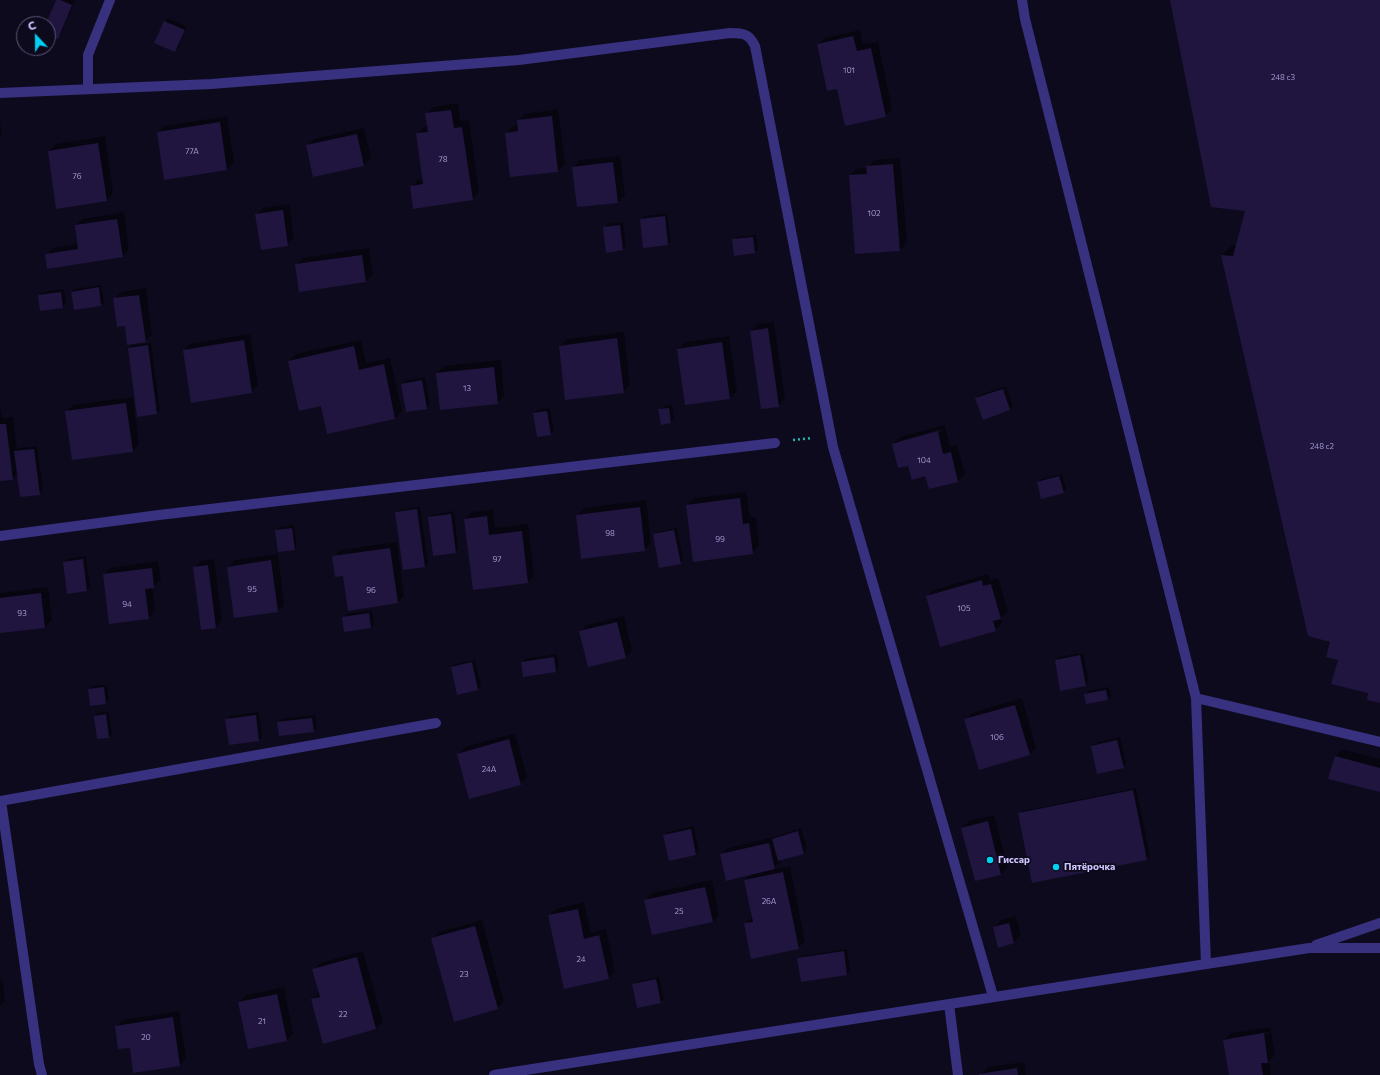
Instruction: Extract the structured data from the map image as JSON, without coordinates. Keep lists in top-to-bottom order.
{
  "places": ["Гиссар", "Пятёрочка"],
  "house_numbers": [
    "101",
    "248 с3",
    "77А",
    "78",
    "76",
    "102",
    "13",
    "248 с2",
    "104",
    "98",
    "99",
    "97",
    "95",
    "96",
    "94",
    "105",
    "93",
    "106",
    "24А",
    "26А",
    "25",
    "24",
    "23",
    "22",
    "21",
    "20"
  ],
  "north": "top"
}
